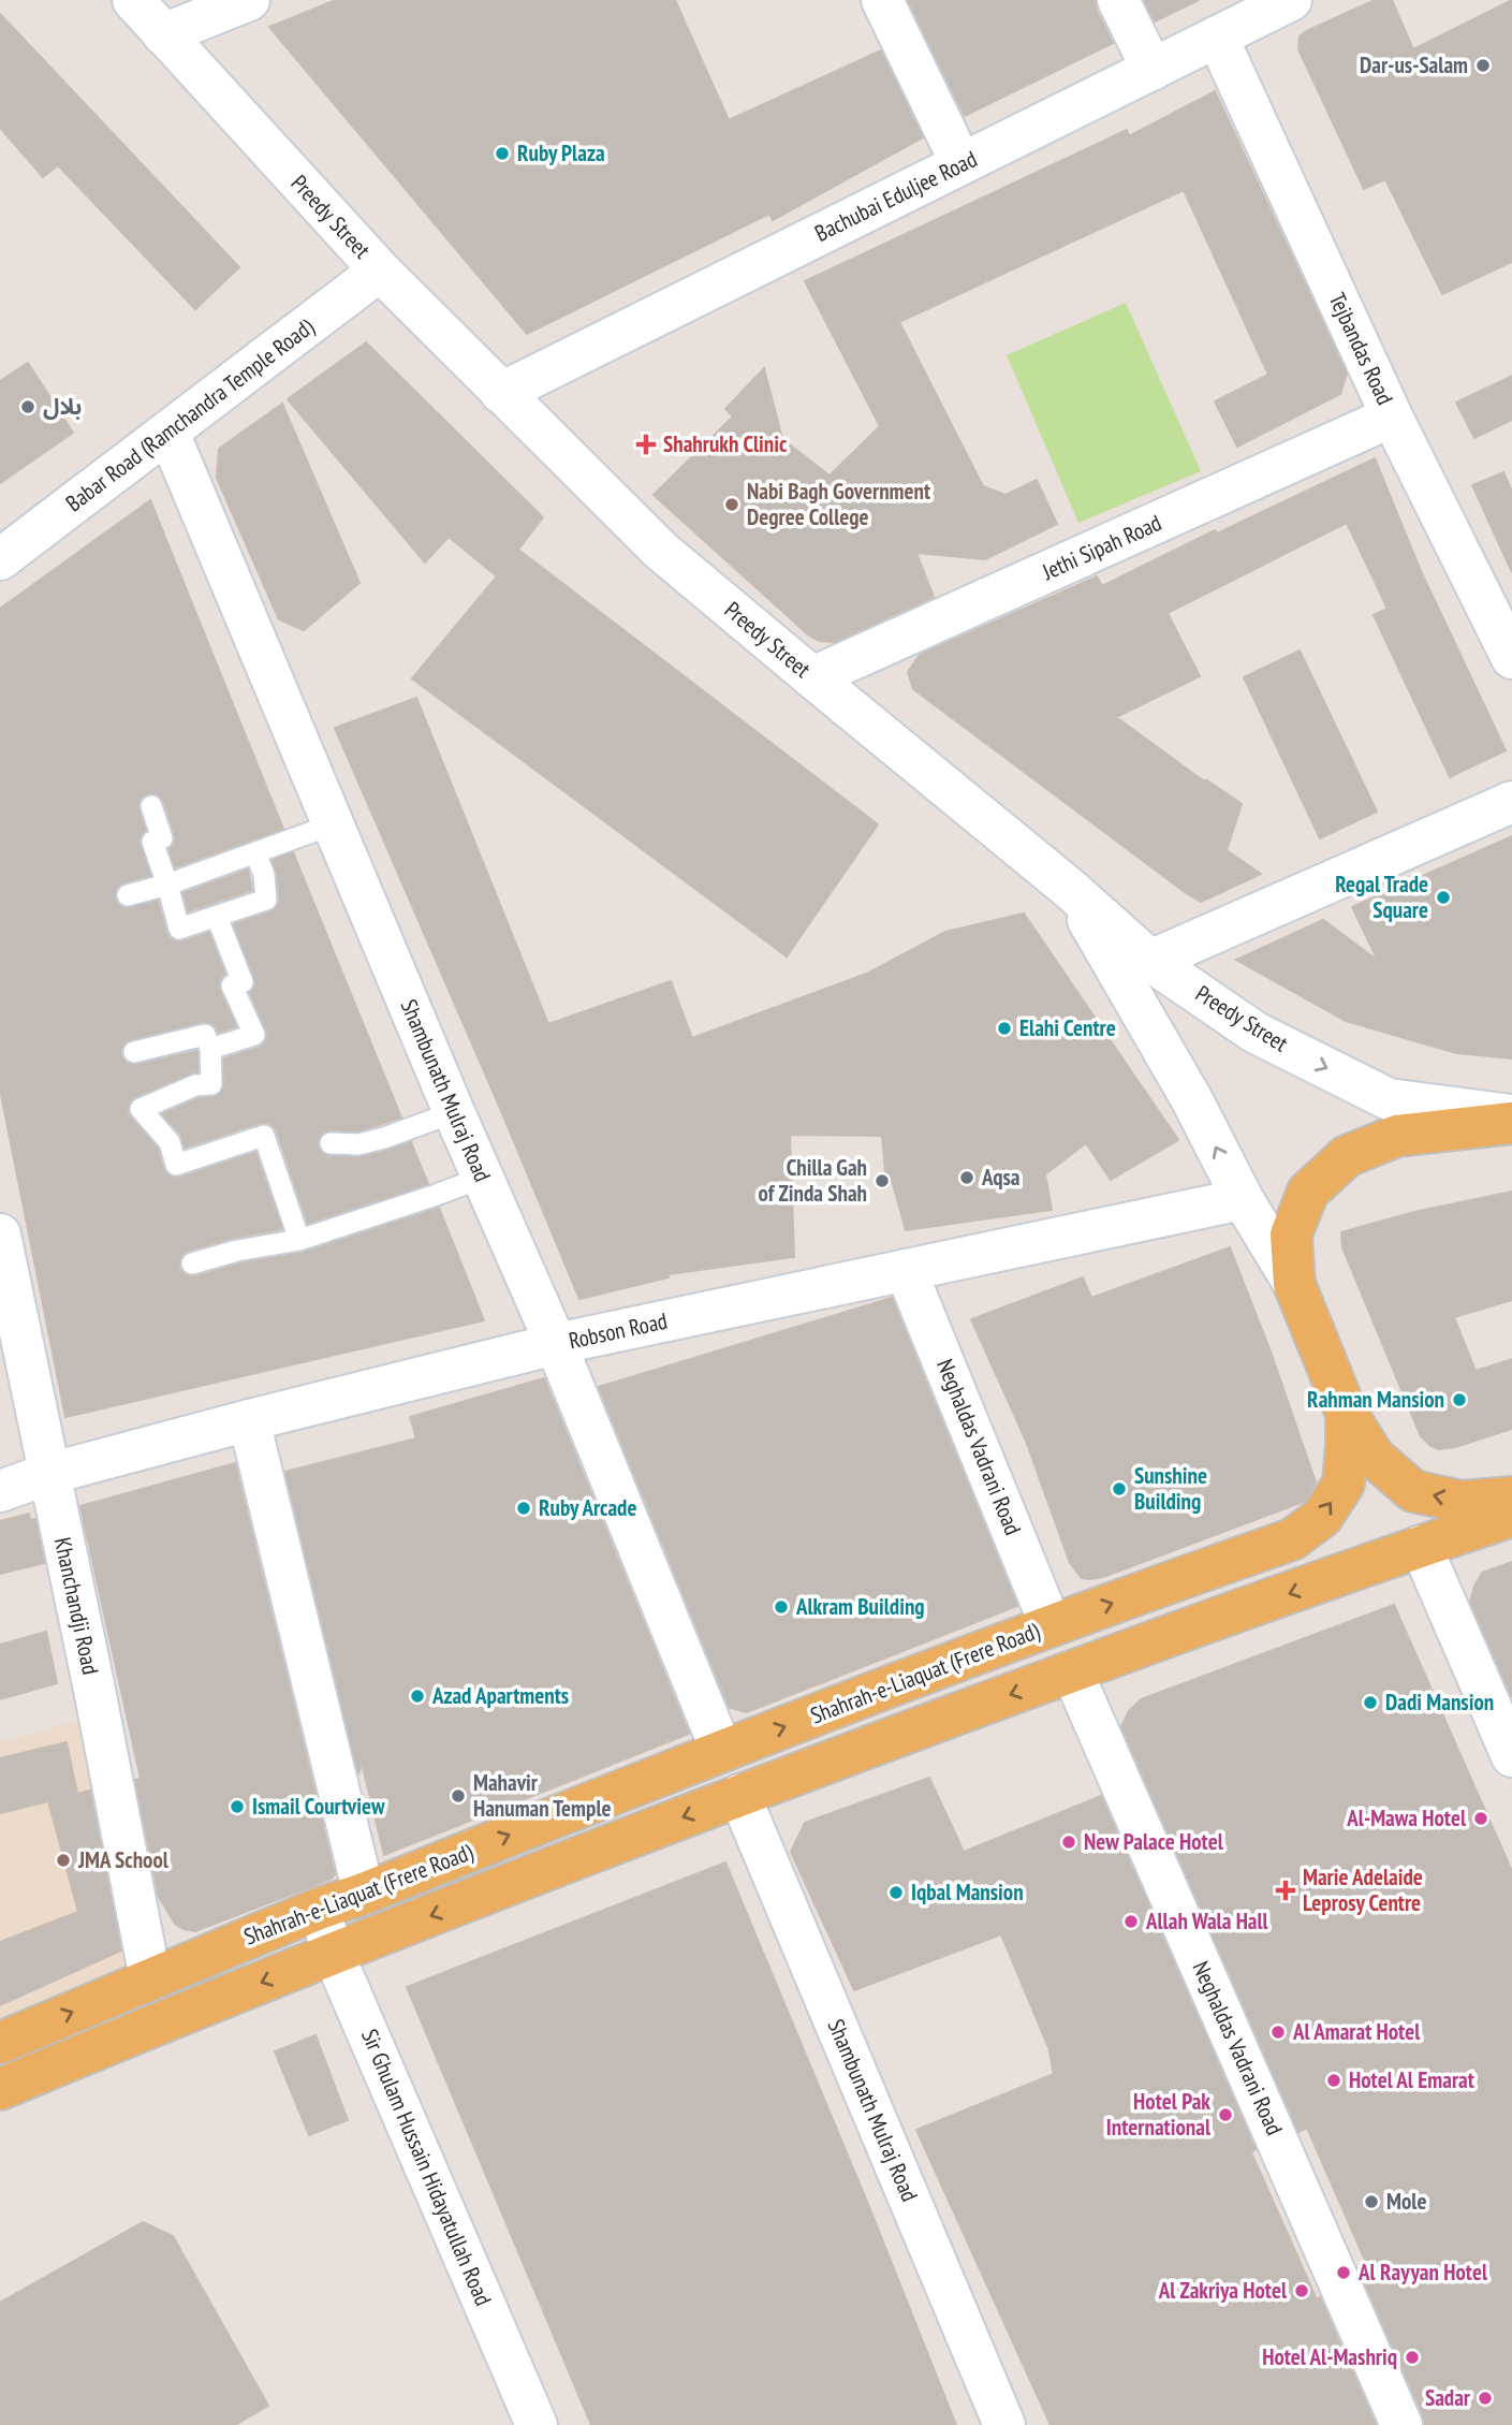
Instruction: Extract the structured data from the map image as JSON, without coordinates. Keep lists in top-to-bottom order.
{
  "streets": {
    "main road": ["Shahrah-e-Liaquat (Frere Road)"],
    "street": [
      "Bachubai Eduljee Road",
      "Preedy Street",
      "Tejbandas Road",
      "Babar Road (Ramchandra Temple Road)",
      "Jethi Sipah Road",
      "Shambunath Mulraj Road",
      "Robson Road",
      "Neghaldas Vadrani Road",
      "Khanchandji Road",
      "Sir Ghulam Hussain Hidayatullah Road"
    ]
  },
  "crossings": [
    ["Bachubai Eduljee Road", "Preedy Street"],
    ["Bachubai Eduljee Road", "Tejbandas Road"],
    ["Preedy Street", "Babar Road (Ramchandra Temple Road)"],
    ["Preedy Street", "Jethi Sipah Road"],
    ["Tejbandas Road", "Jethi Sipah Road"],
    ["Babar Road (Ramchandra Temple Road)", "Shambunath Mulraj Road"],
    ["Shambunath Mulraj Road", "Robson Road"],
    ["Shambunath Mulraj Road", "Shahrah-e-Liaquat (Frere Road)"],
    ["Robson Road", "Neghaldas Vadrani Road"],
    ["Robson Road", "Khanchandji Road"],
    ["Neghaldas Vadrani Road", "Shahrah-e-Liaquat (Frere Road)"],
    ["Khanchandji Road", "Shahrah-e-Liaquat (Frere Road)"],
    ["Shahrah-e-Liaquat (Frere Road)", "Sir Ghulam Hussain Hidayatullah Road"]
  ],
  "places": {
    "other": [
      "Dar-us-Salam",
      "Ruby Plaza",
      "بلال",
      "Nabi Bagh Government Degree College",
      "Regal Trade Square",
      "Elahi Centre",
      "Aqsa",
      "Chilla Gah of Zinda Shah",
      "Rahman Mansion",
      "Sunshine Building",
      "Ruby Arcade",
      "Alkram Building",
      "Azad Apartments",
      "Dadi Mansion",
      "Mahavir Hanuman Temple",
      "Ismail Courtview",
      "Al-Mawa Hotel",
      "New Palace Hotel",
      "JMA School",
      "Iqbal Mansion",
      "Allah Wala Hall",
      "Al Amarat Hotel",
      "Hotel Al Emarat",
      "Hotel Pak International",
      "Mole",
      "Al Rayyan Hotel",
      "Al Zakriya Hotel",
      "Hotel Al-Mashriq",
      "Sadar"
    ],
    "health": ["Shahrukh Clinic", "Marie Adelaide Leprosy Centre"]
  }
}
